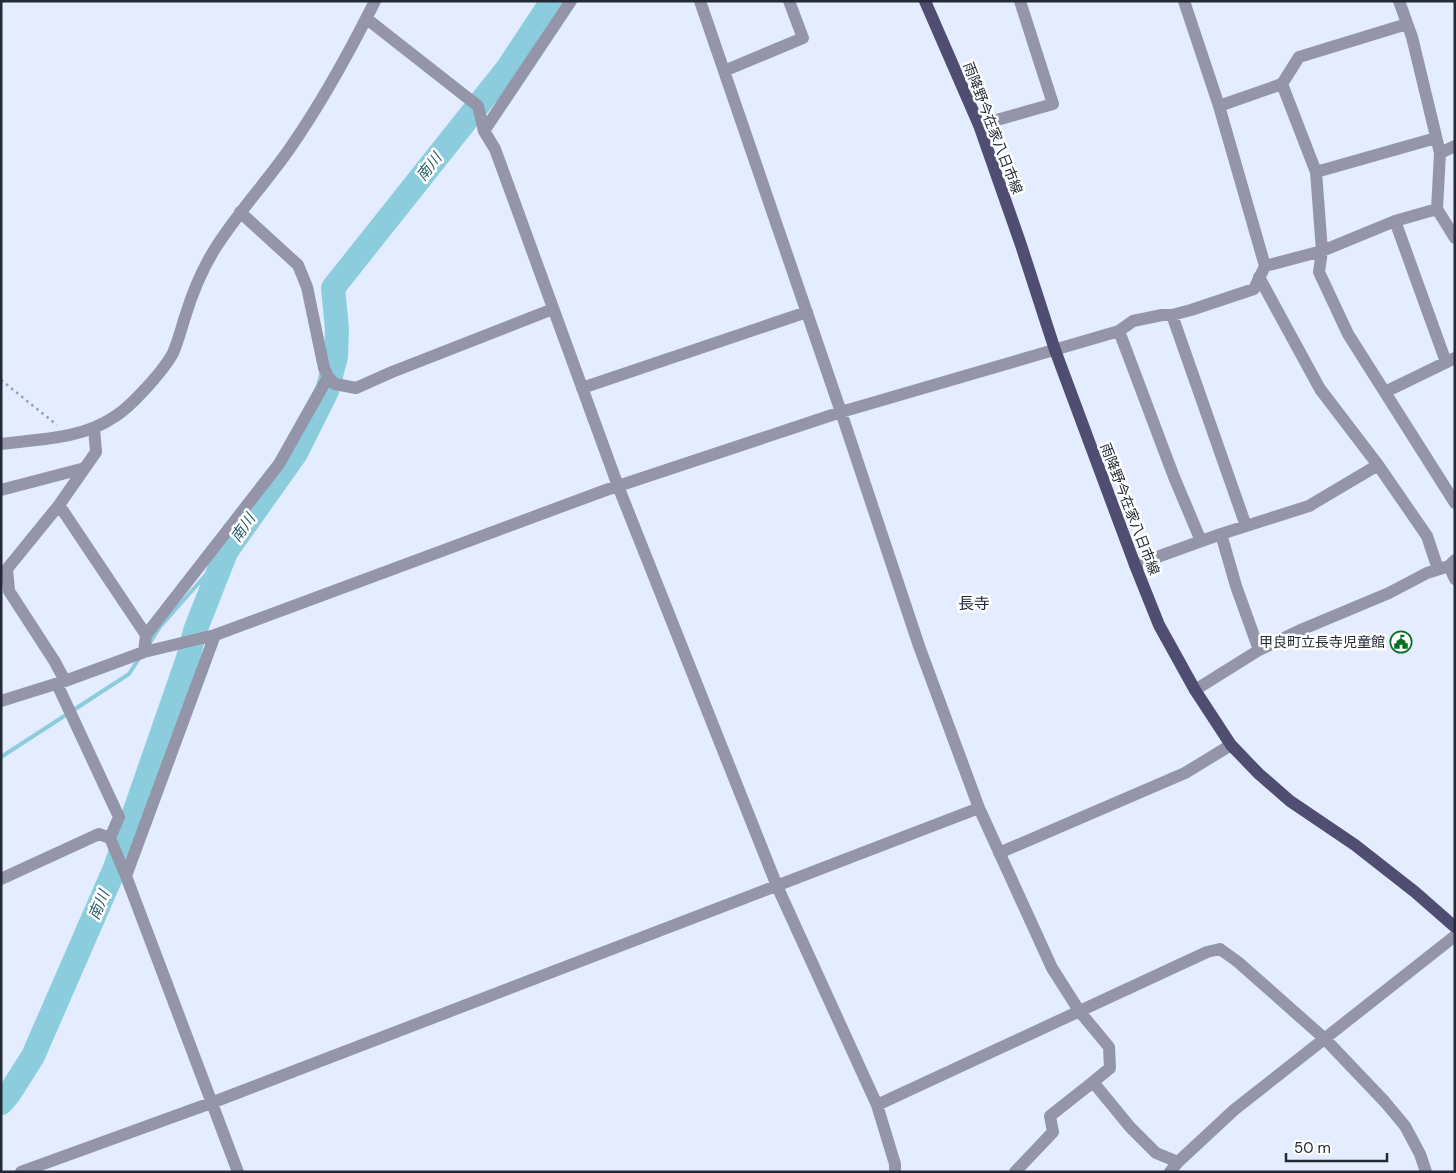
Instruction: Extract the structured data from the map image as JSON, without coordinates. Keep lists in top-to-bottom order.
{
  "streets": {
    "main road": ["雨降野今在家八日市線"]
  },
  "districts": ["長寺"],
  "water": ["南川"],
  "places": {
    "public building": ["甲良町立長寺児童館"]
  },
  "scale_bar": "50 m"
}
